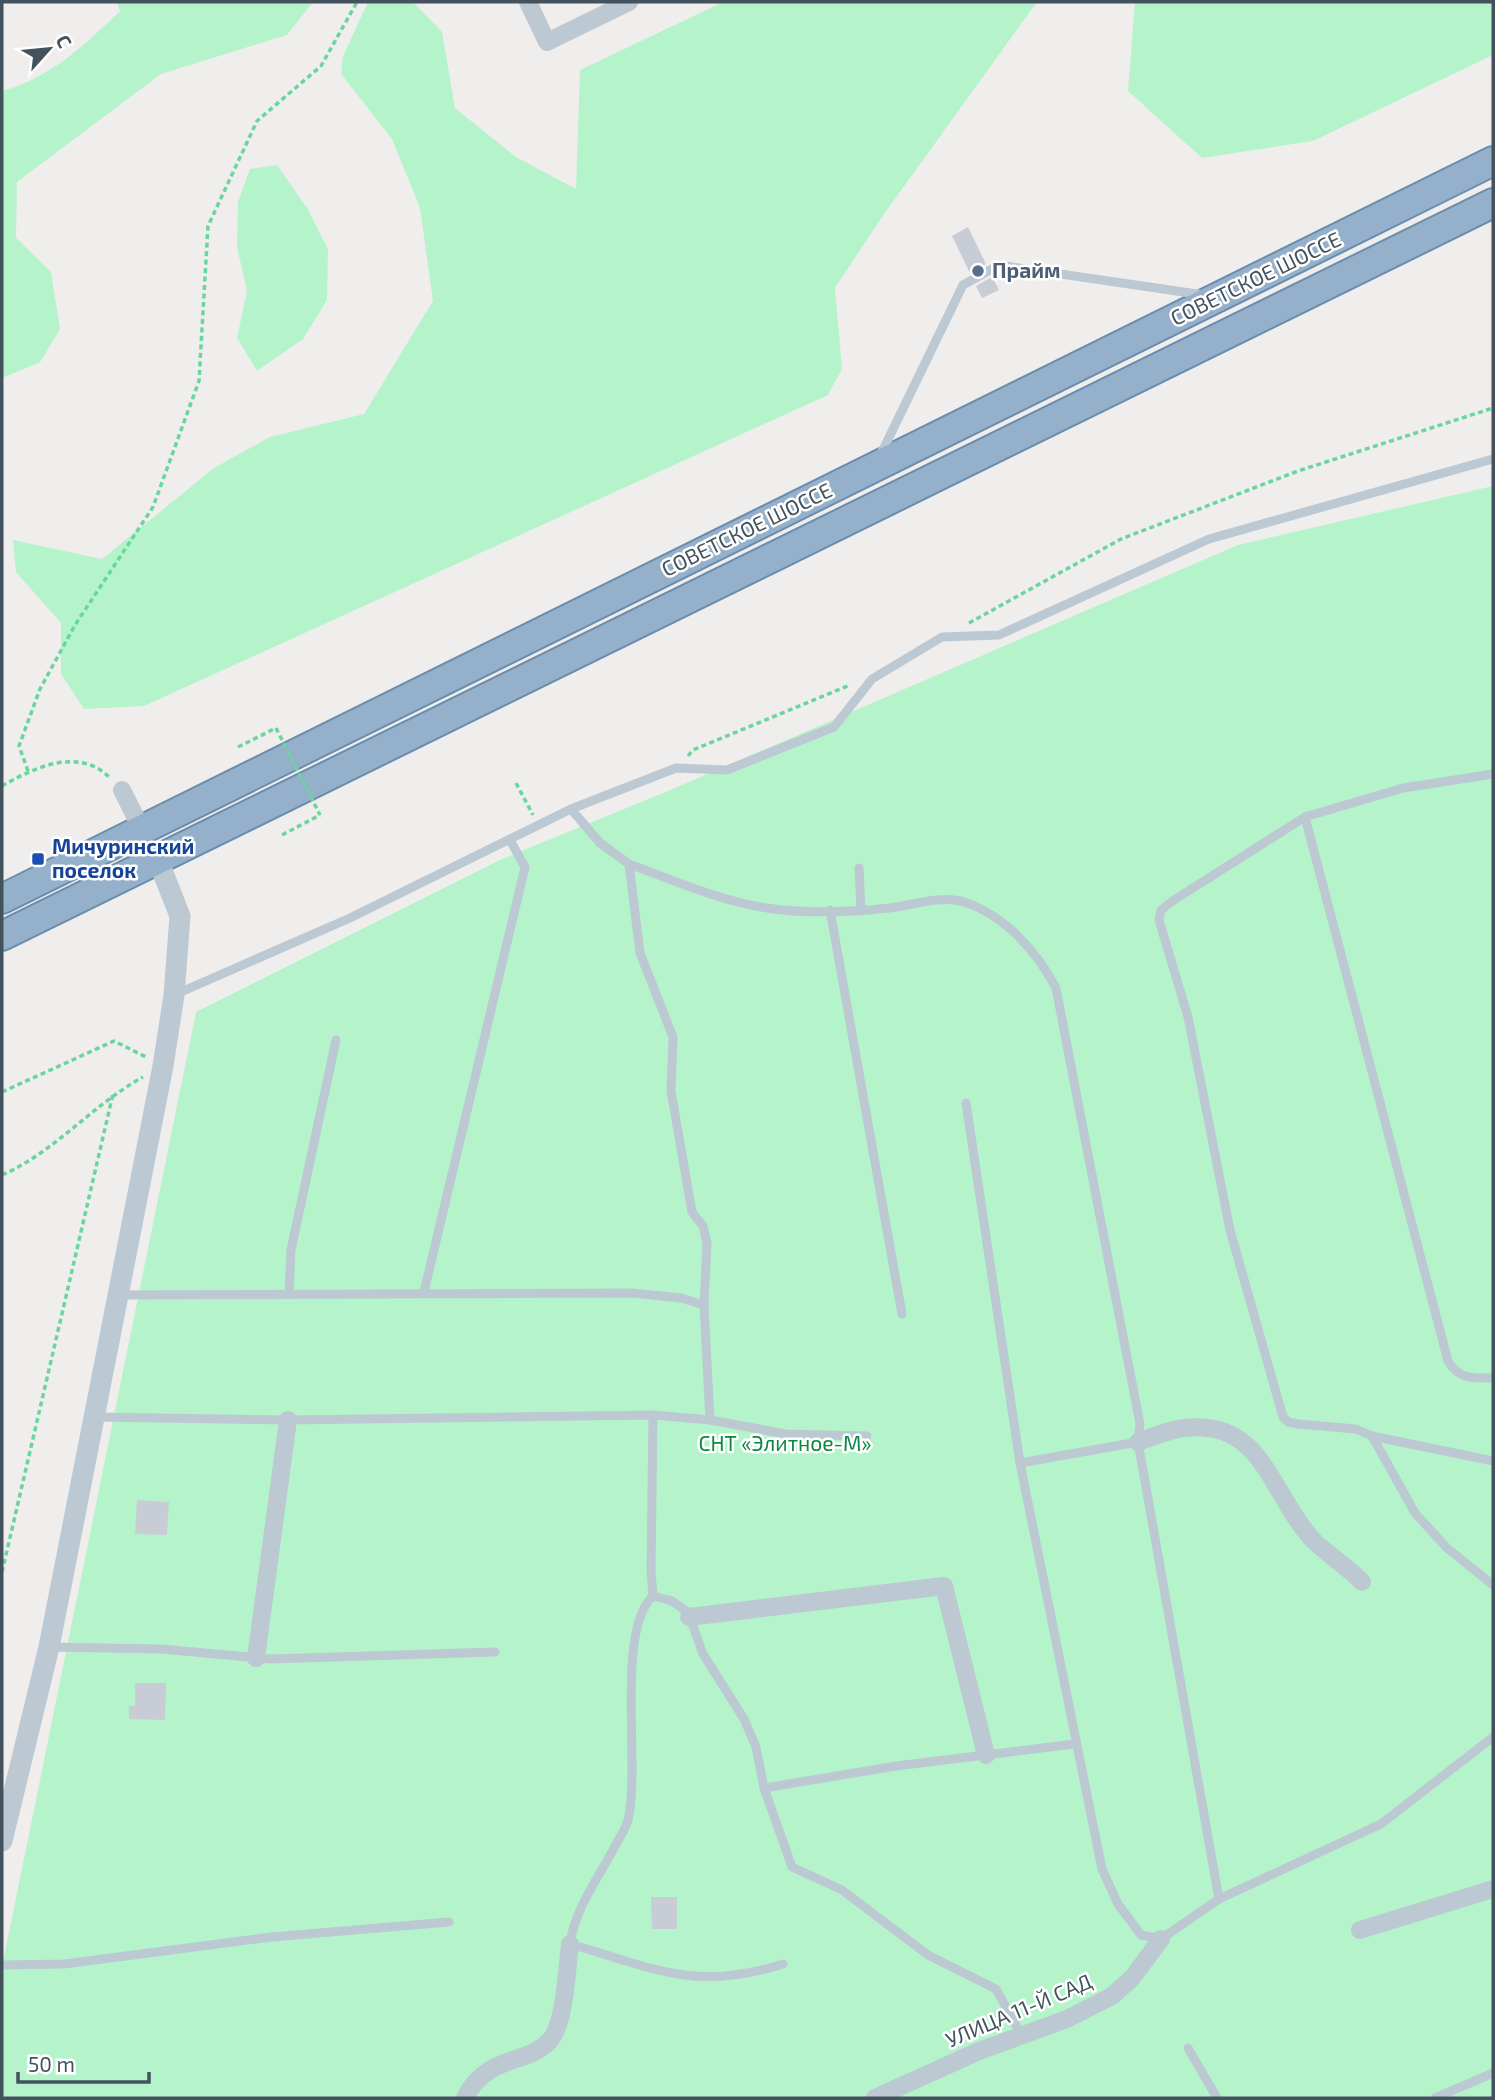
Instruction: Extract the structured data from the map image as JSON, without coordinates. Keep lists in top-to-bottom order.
{
  "streets": {
    "highway": ["СОВЕТСКОЕ ШОССЕ"],
    "street": ["УЛИЦА 11-Й САД"]
  },
  "parks": ["СНТ «Элитное-М»"],
  "places": {
    "other": ["Прайм"],
    "transit": ["Мичуринский поселок"]
  },
  "scale_bar": "50 m",
  "north": "top right"
}
